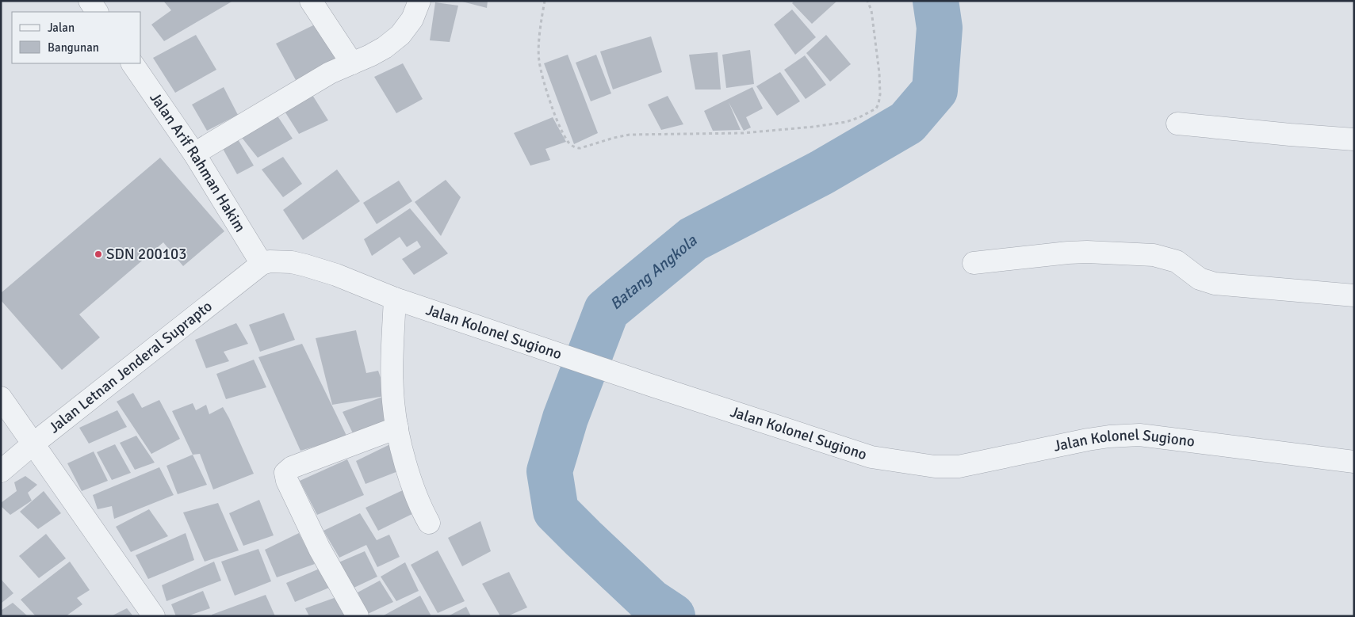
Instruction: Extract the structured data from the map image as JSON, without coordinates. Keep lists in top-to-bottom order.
{
  "streets": {
    "street": ["Jalan Arif Rahman Hakim", "Jalan Kolonel Sugiono", "Jalan Letnan Jenderal Suprapto"]
  },
  "crossings": [
    ["Jalan Arif Rahman Hakim", "Jalan Kolonel Sugiono"],
    ["Jalan Arif Rahman Hakim", "Jalan Letnan Jenderal Suprapto"],
    ["Jalan Kolonel Sugiono", "Jalan Letnan Jenderal Suprapto"]
  ],
  "water": ["Batang Angkola"],
  "places": ["SDN 200103"],
  "legend": ["Jalan", "Bangunan"]
}
